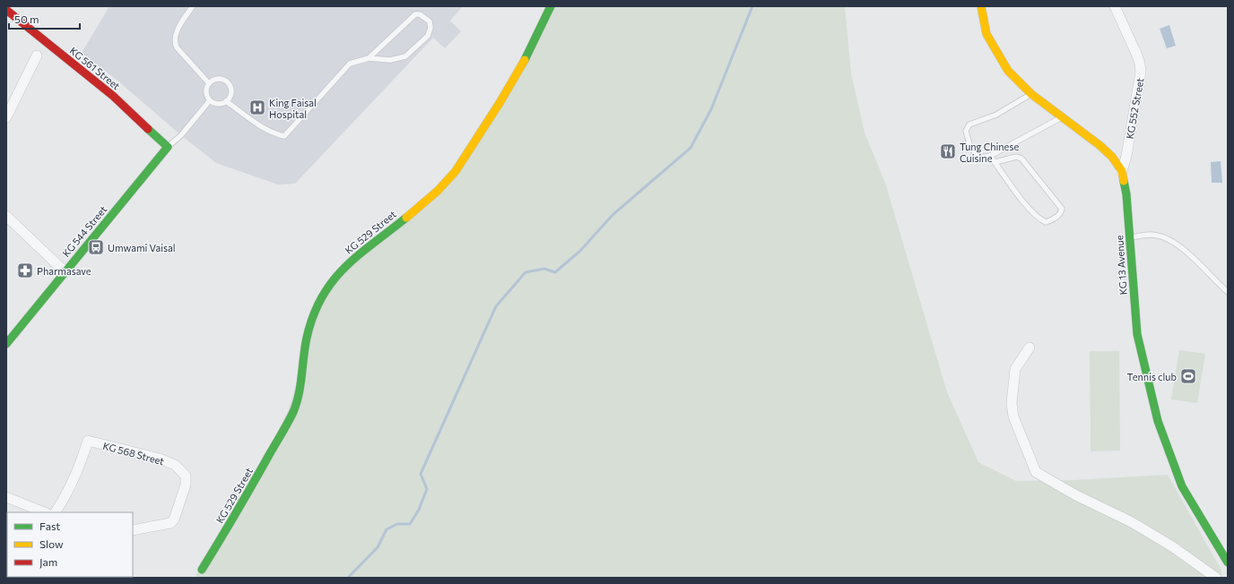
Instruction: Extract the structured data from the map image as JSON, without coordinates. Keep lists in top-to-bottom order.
{
  "streets": {
    "street": [
      "KG 561 Street",
      "KG 552 Street",
      "KG 544 Street",
      "KG 529 Street",
      "KG 13 Avenue",
      "KG 568 Street"
    ]
  },
  "crossings": [
    ["KG 561 Street", "KG 544 Street"],
    ["KG 552 Street", "KG 13 Avenue"]
  ],
  "places": {
    "hospital": ["King Faisal Hospital"],
    "restaurant": ["Tung Chinese Cuisine"],
    "bus stop": ["Umwami Vaisal"],
    "pharmacy": ["Pharmasave"],
    "sports": ["Tennis club"]
  },
  "legend": ["Fast", "Slow", "Jam"],
  "scale_bar": "50 m"
}
